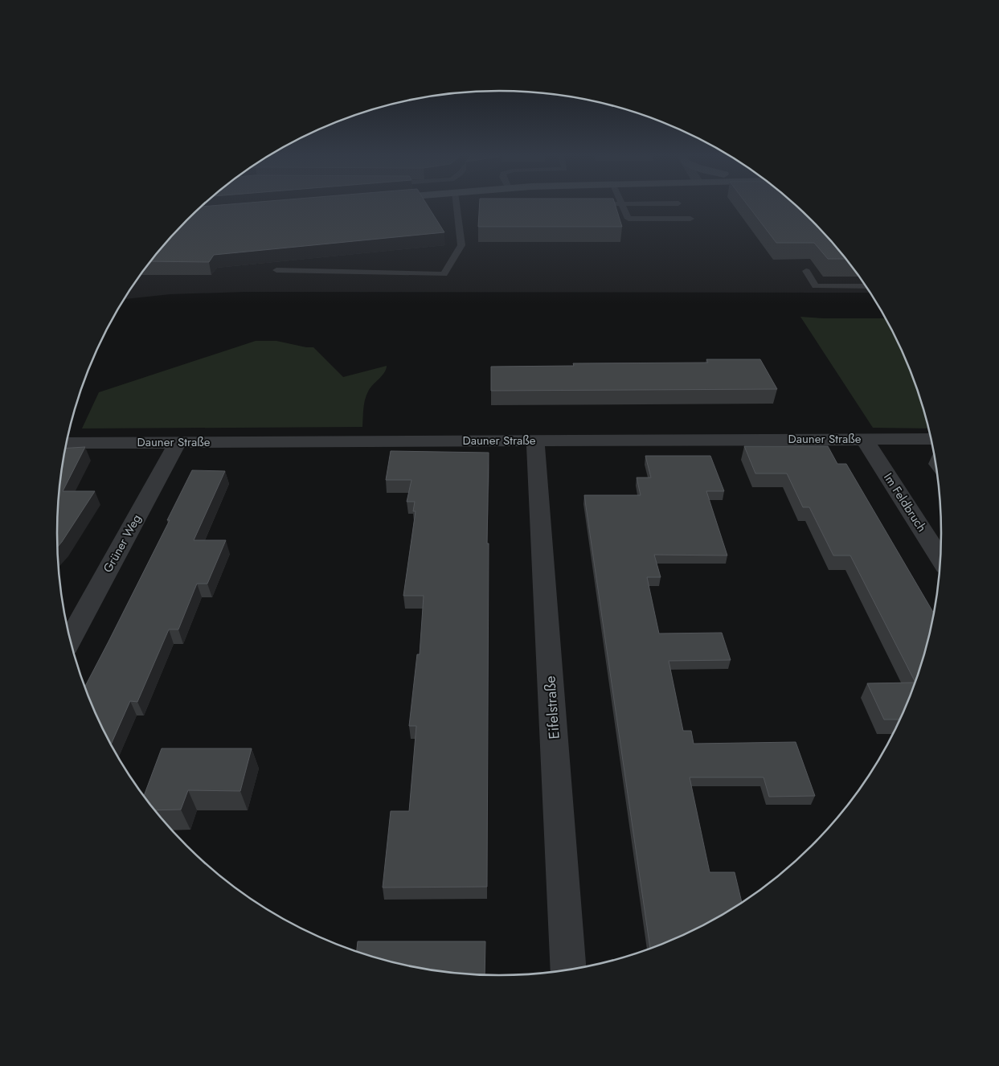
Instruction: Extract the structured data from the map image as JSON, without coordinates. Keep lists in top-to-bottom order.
{
  "streets": {
    "street": [
      "Dauner Straße",
      "Im Feldbruch",
      "Grüner Weg",
      "Eifelstraße"
    ]
  },
  "crossings": [
    ["Dauner Straße", "Im Feldbruch"],
    ["Dauner Straße", "Grüner Weg"],
    ["Dauner Straße", "Eifelstraße"]
  ]
}
